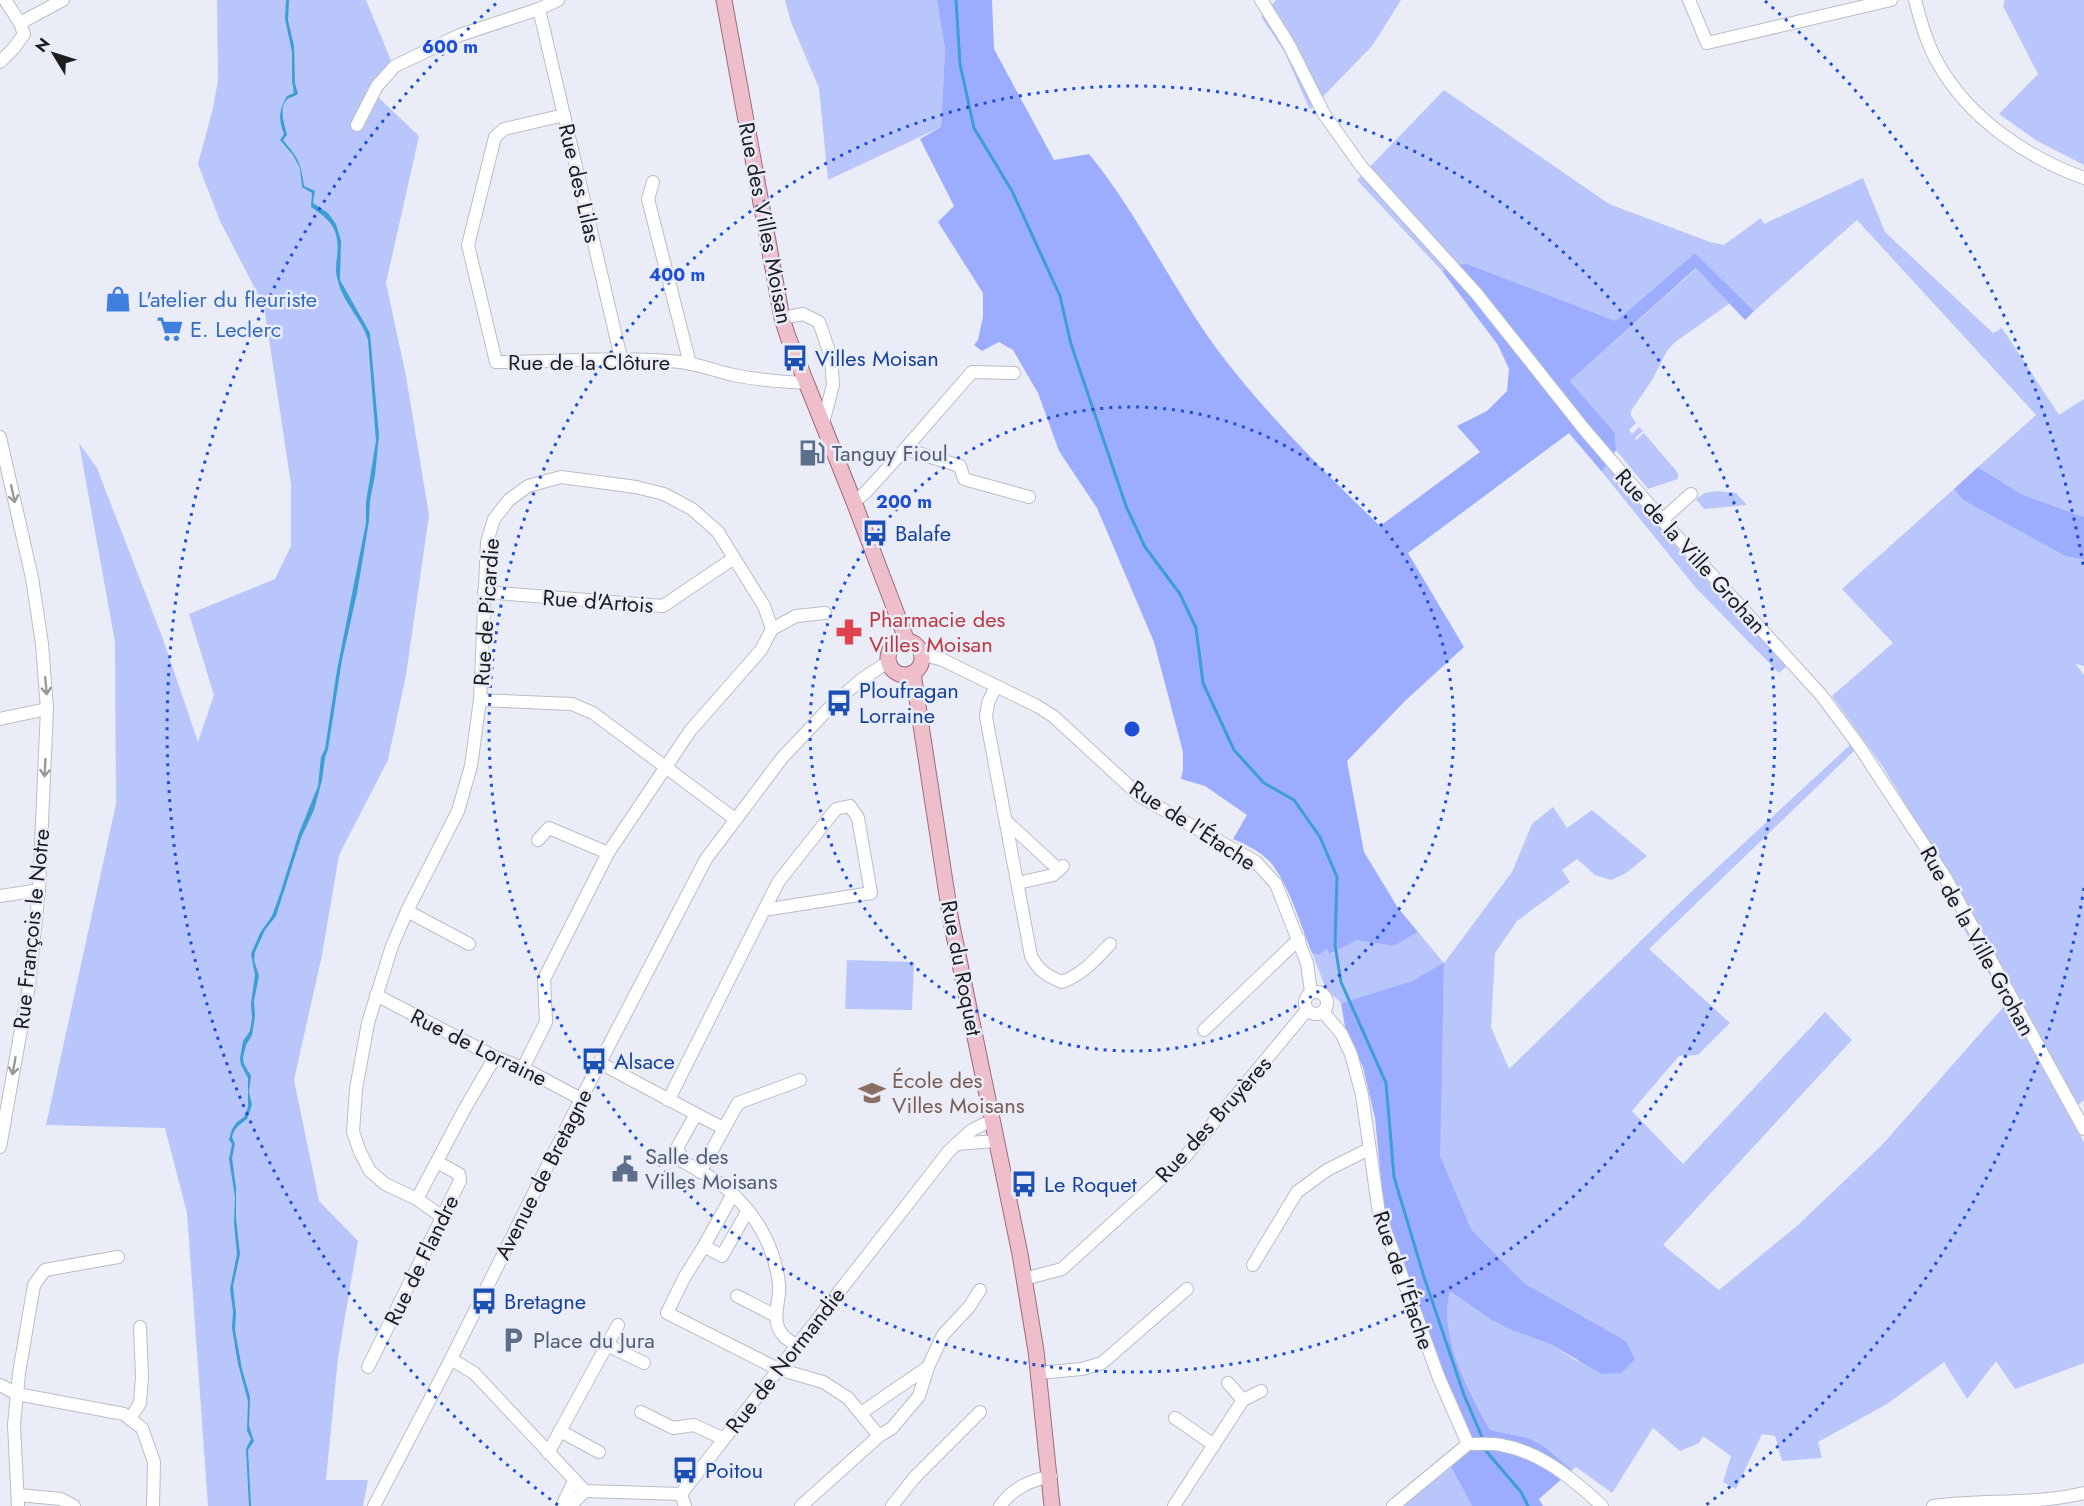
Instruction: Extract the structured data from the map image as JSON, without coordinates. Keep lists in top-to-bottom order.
{
  "streets": {
    "main road": ["Rue des Villes Moisan", "Rue du Roquet"],
    "street": [
      "Rue des Lilas",
      "Rue de la Clôture",
      "Rue de la Ville Grohan",
      "Rue d'Artois",
      "Rue de Picardie",
      "Rue de l'Étache",
      "Rue François le Notre",
      "Rue de Lorraine",
      "Rue des Bruyères",
      "Avenue de Bretagne",
      "Rue de Flandre",
      "Rue de Normandie"
    ]
  },
  "crossings": [
    ["Rue des Lilas", "Rue de la Clôture"],
    ["Rue des Villes Moisan", "Rue de la Clôture"],
    ["Rue des Villes Moisan", "Rue de l'Étache"],
    ["Rue des Villes Moisan", "Rue du Roquet"],
    ["Rue des Villes Moisan", "Avenue de Bretagne"],
    ["Rue d'Artois", "Rue de Picardie"],
    ["Rue de Picardie", "Rue de Lorraine"],
    ["Rue de Picardie", "Rue de Flandre"],
    ["Rue de l'Étache", "Rue du Roquet"],
    ["Rue de l'Étache", "Rue des Bruyères"],
    ["Rue de l'Étache", "Avenue de Bretagne"],
    ["Rue du Roquet", "Rue des Bruyères"],
    ["Rue du Roquet", "Avenue de Bretagne"],
    ["Rue du Roquet", "Rue de Normandie"],
    ["Rue de Lorraine", "Avenue de Bretagne"],
    ["Rue de Lorraine", "Rue de Flandre"]
  ],
  "one_way": ["Rue François le Notre"],
  "places": {
    "shop": ["L'atelier du fleuriste"],
    "supermarket": ["E. Leclerc"],
    "bus stop": [
      "Villes Moisan",
      "Balafe",
      "Ploufragan Lorraine",
      "Alsace",
      "Le Roquet",
      "Bretagne",
      "Poitou"
    ],
    "fuel station": ["Tanguy Fioul"],
    "pharmacy": ["Pharmacie des Villes Moisan"],
    "school or university": ["École des Villes Moisans"],
    "public building": ["Salle des Villes Moisans"],
    "parking": ["Place du Jura"]
  },
  "north": "top left",
  "rings": ["600 m", "400 m", "200 m"]
}
